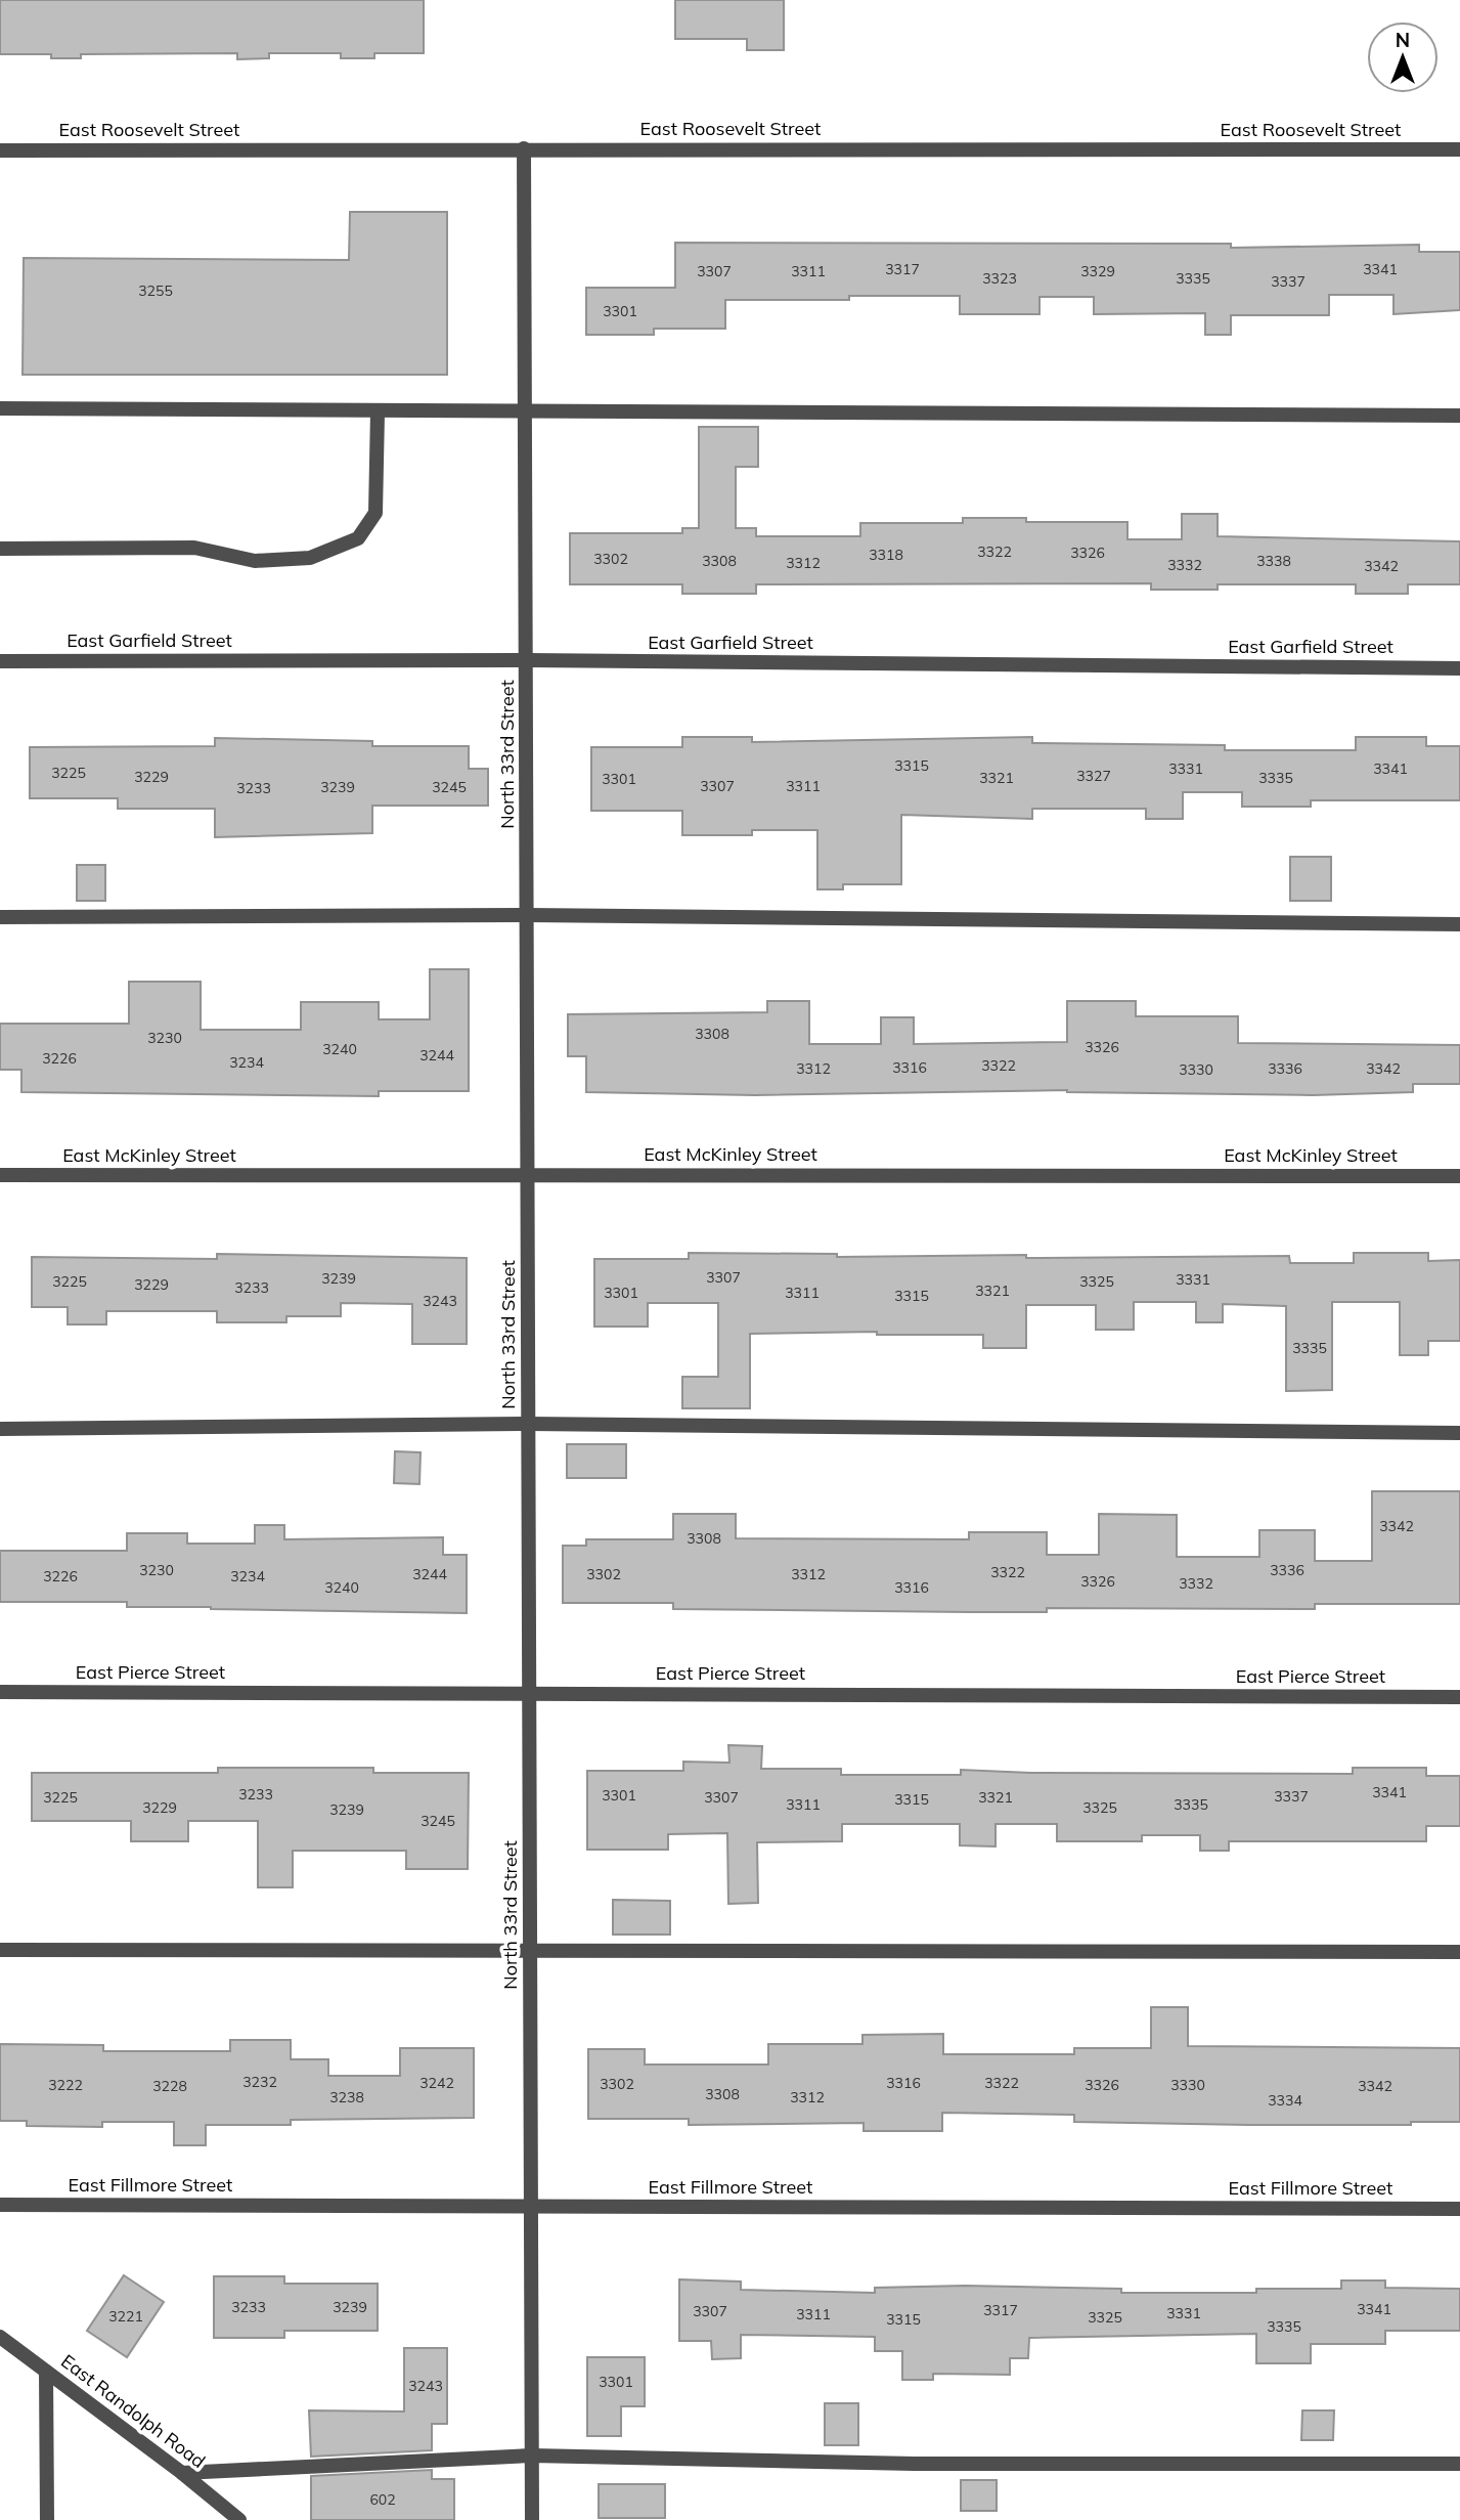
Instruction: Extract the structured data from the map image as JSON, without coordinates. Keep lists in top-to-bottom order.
{
  "streets": {
    "street": [
      "East Roosevelt Street",
      "East Garfield Street",
      "North 33rd Street",
      "East McKinley Street",
      "East Pierce Street",
      "East Fillmore Street",
      "East Randolph Road"
    ]
  },
  "crossings": [
    ["East Roosevelt Street", "North 33rd Street"],
    ["East Garfield Street", "North 33rd Street"],
    ["North 33rd Street", "East McKinley Street"],
    ["North 33rd Street", "East Pierce Street"],
    ["North 33rd Street", "East Fillmore Street"]
  ],
  "house_numbers": [
    "3317",
    "3341",
    "3307",
    "3311",
    "3329",
    "3323",
    "3335",
    "3337",
    "3255",
    "3301",
    "3322",
    "3326",
    "3318",
    "3302",
    "3308",
    "3338",
    "3312",
    "3332",
    "3342",
    "3315",
    "3331",
    "3341",
    "3225",
    "3327",
    "3229",
    "3321",
    "3335",
    "3301",
    "3307",
    "3311",
    "3239",
    "3245",
    "3233",
    "3308",
    "3230",
    "3326",
    "3240",
    "3244",
    "3226",
    "3234",
    "3322",
    "3316",
    "3312",
    "3336",
    "3342",
    "3330",
    "3307",
    "3239",
    "3331",
    "3225",
    "3325",
    "3229",
    "3233",
    "3321",
    "3301",
    "3311",
    "3315",
    "3243",
    "3335",
    "3342",
    "3308",
    "3230",
    "3336",
    "3322",
    "3244",
    "3302",
    "3312",
    "3226",
    "3234",
    "3326",
    "3332",
    "3240",
    "3316",
    "3341",
    "3233",
    "3301",
    "3337",
    "3225",
    "3307",
    "3321",
    "3315",
    "3311",
    "3335",
    "3229",
    "3325",
    "3239",
    "3245",
    "3232",
    "3242",
    "3316",
    "3322",
    "3302",
    "3222",
    "3326",
    "3330",
    "3228",
    "3342",
    "3308",
    "3238",
    "3312",
    "3334",
    "3233",
    "3239",
    "3341",
    "3317",
    "3307",
    "3331",
    "3311",
    "3221",
    "3325",
    "3315",
    "3335",
    "3301",
    "3243",
    "602"
  ],
  "north": "top"
}
